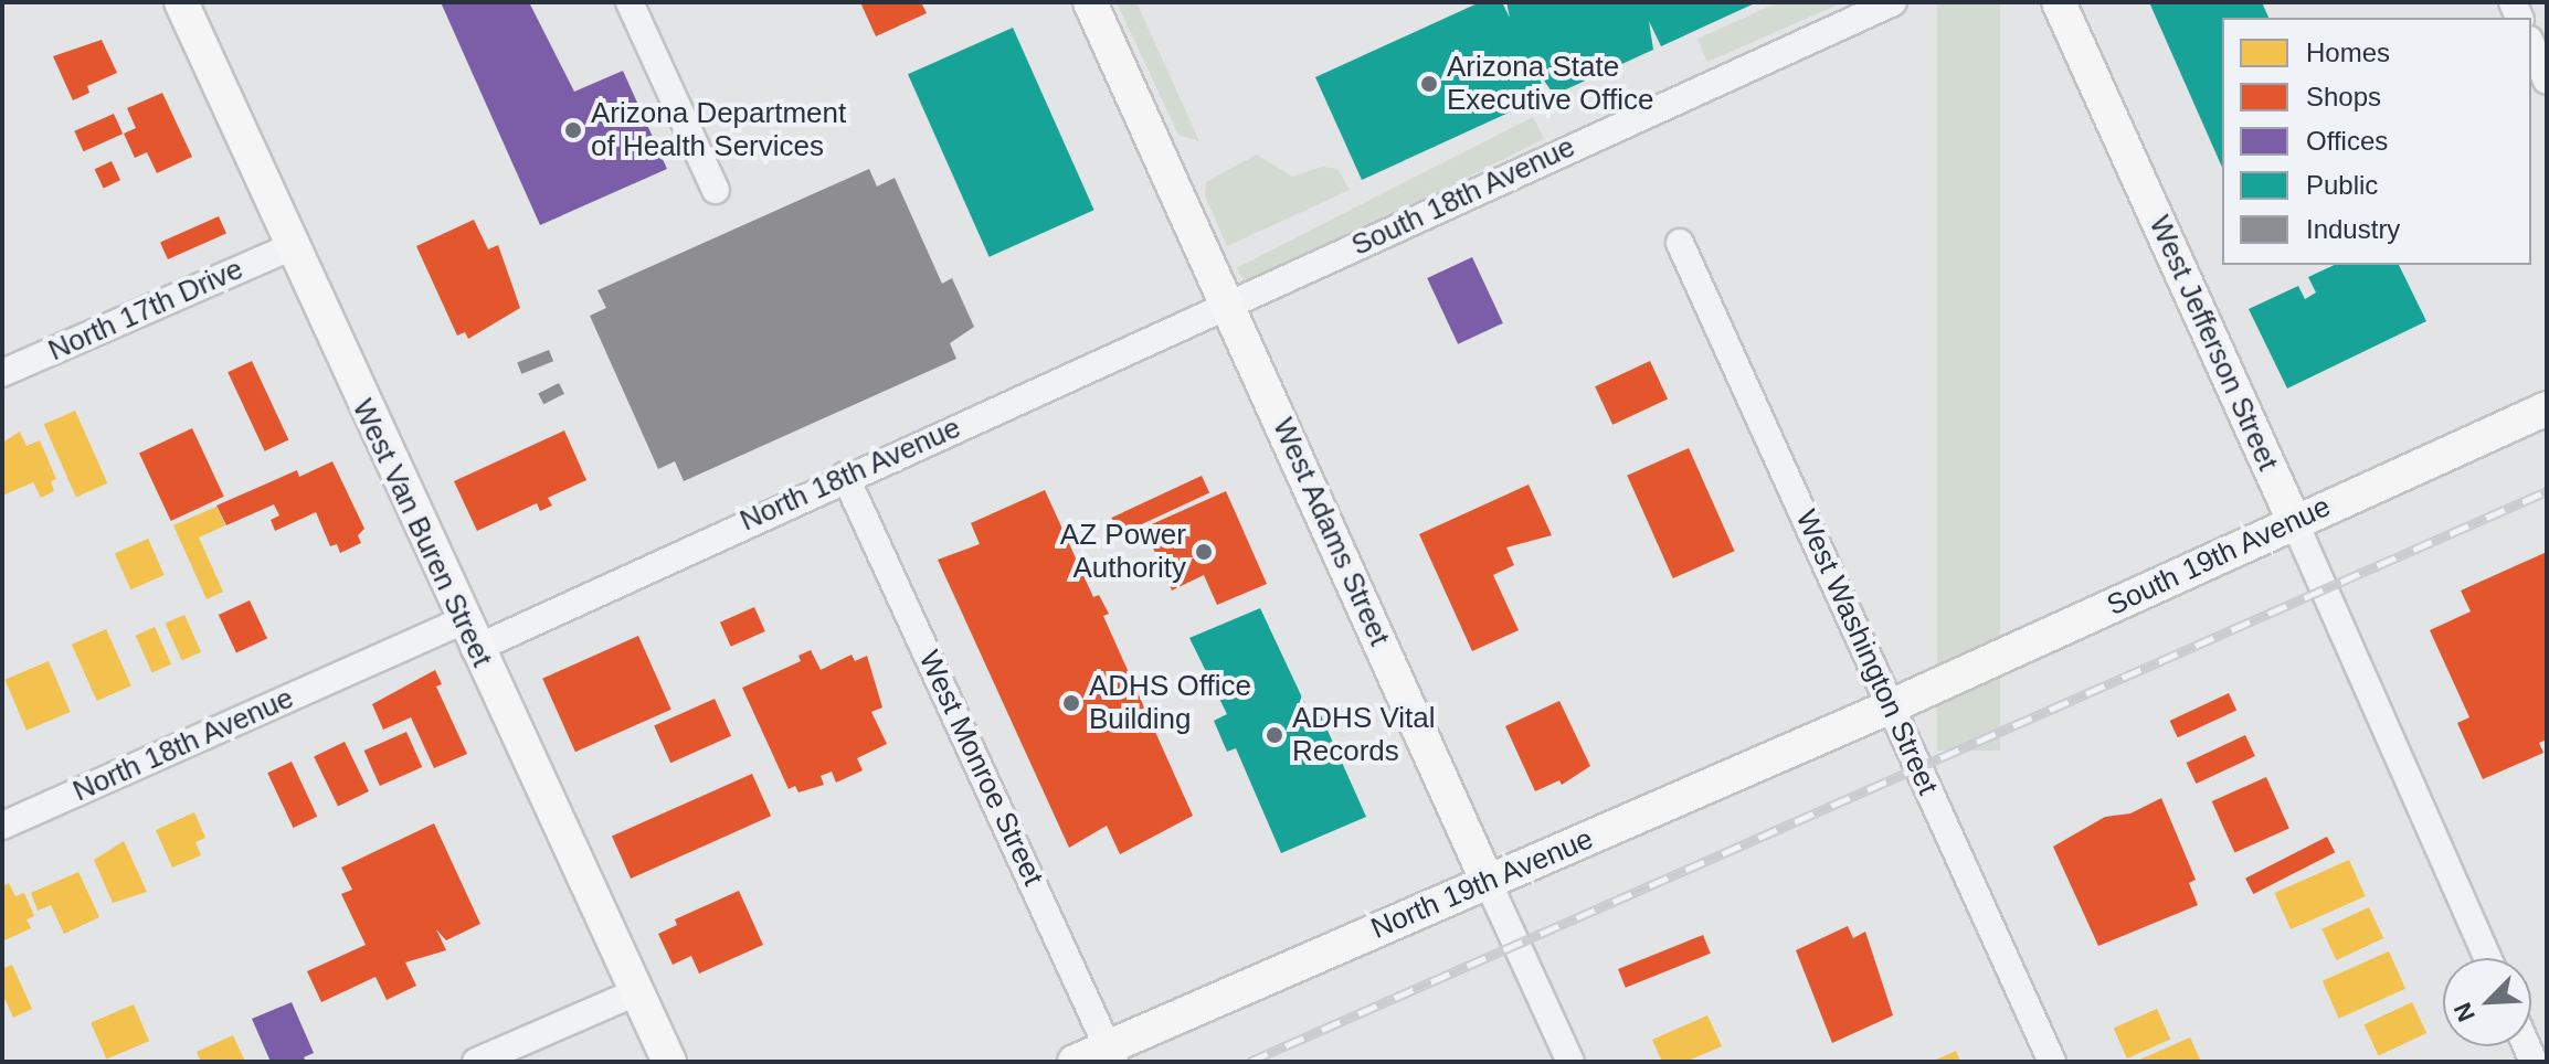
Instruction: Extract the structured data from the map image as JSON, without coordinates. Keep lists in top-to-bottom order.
{
  "streets": {
    "main road": [
      "West Jefferson Street",
      "West Adams Street",
      "West Van Buren Street",
      "South 19th Avenue",
      "North 19th Avenue"
    ],
    "street": [
      "South 18th Avenue",
      "North 17th Drive",
      "North 18th Avenue",
      "West Washington Street",
      "West Monroe Street"
    ]
  },
  "crossings": [
    ["South 18th Avenue", "North 18th Avenue"],
    ["South 18th Avenue", "West Adams Street"],
    ["North 17th Drive", "West Van Buren Street"],
    ["West Jefferson Street", "South 19th Avenue"],
    ["North 18th Avenue", "West Adams Street"],
    ["North 18th Avenue", "West Van Buren Street"],
    ["North 18th Avenue", "West Monroe Street"],
    ["West Adams Street", "North 19th Avenue"],
    ["South 19th Avenue", "West Washington Street"],
    ["South 19th Avenue", "North 19th Avenue"],
    ["West Washington Street", "North 19th Avenue"],
    ["West Monroe Street", "North 19th Avenue"]
  ],
  "places": [
    "Arizona State Executive Office",
    "Arizona Department of Health Services",
    "AZ Power Authority",
    "ADHS Office Building",
    "ADHS Vital Records"
  ],
  "legend": [
    "Homes",
    "Shops",
    "Offices",
    "Public",
    "Industry"
  ],
  "north": "bottom left"
}
